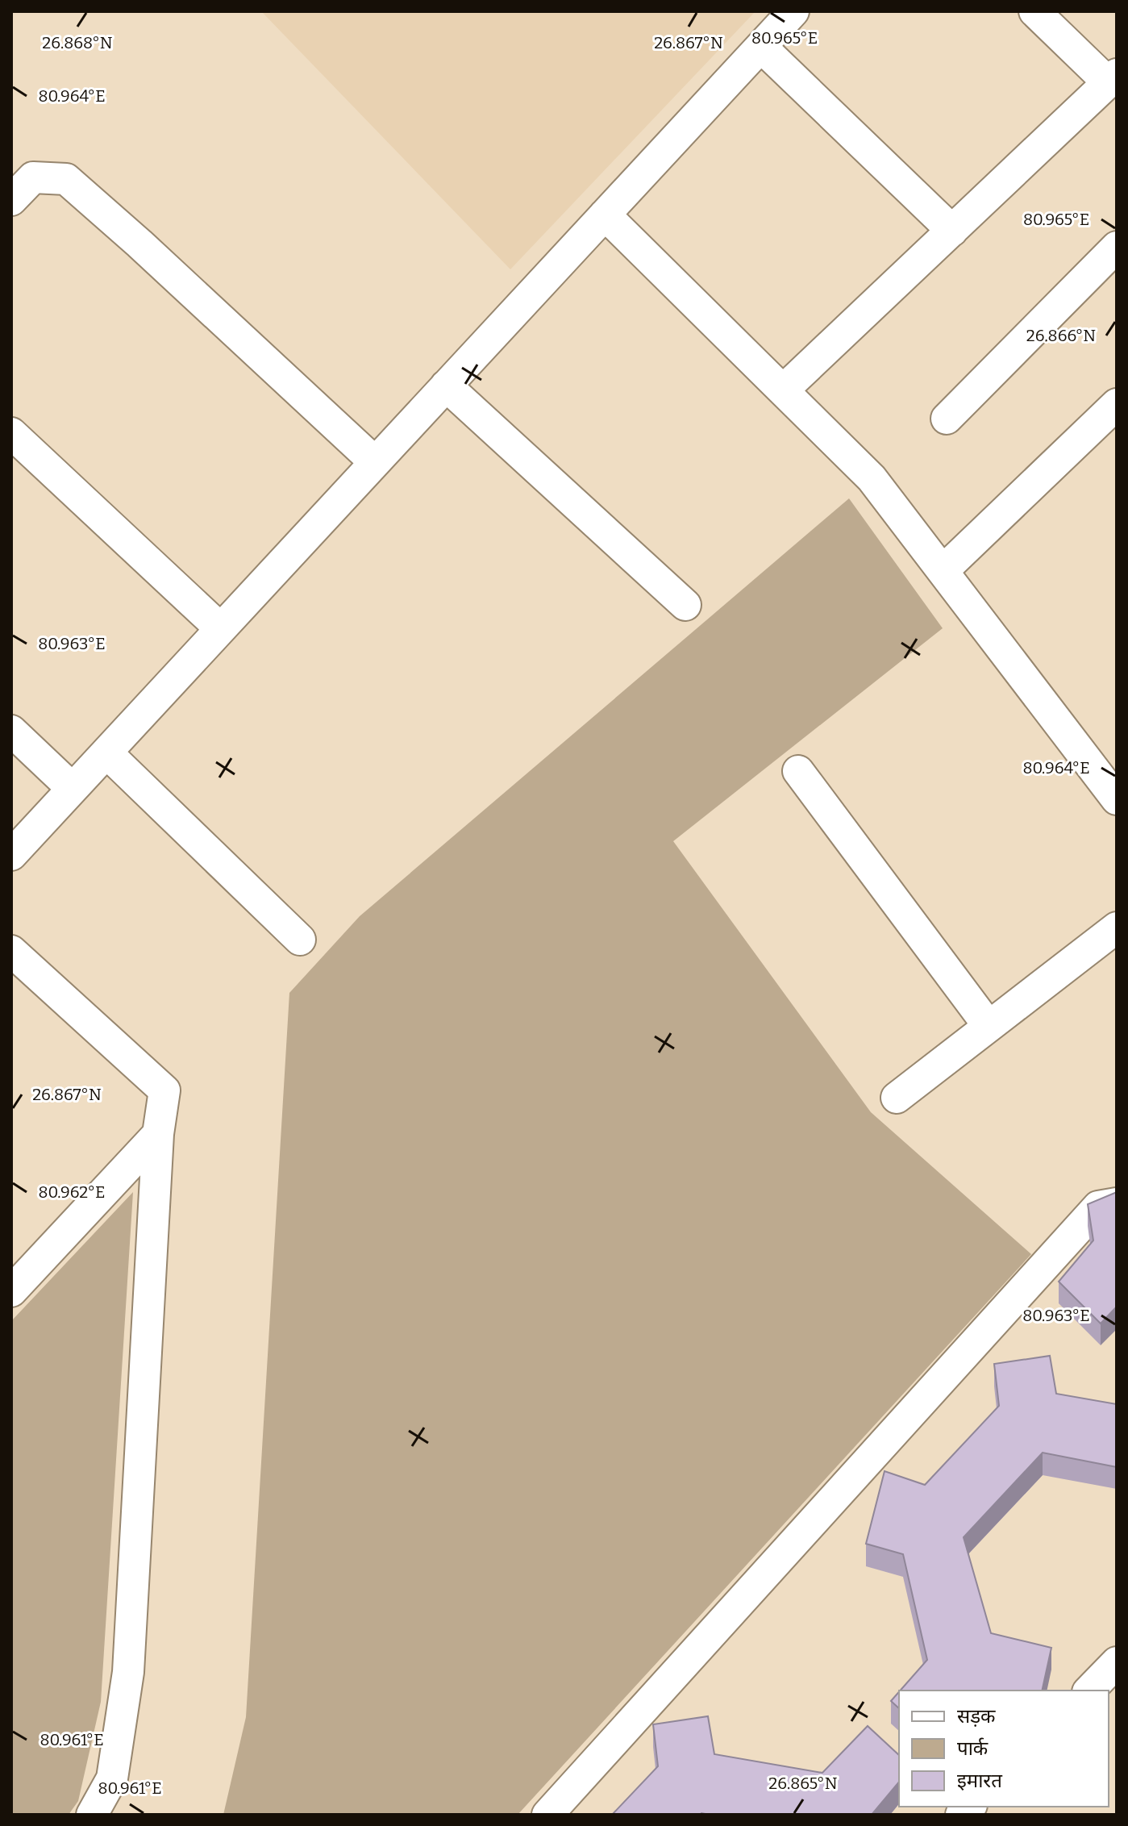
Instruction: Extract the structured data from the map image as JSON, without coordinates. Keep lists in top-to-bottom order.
{
  "legend": ["सड़क", "पार्क", "इमारत"],
  "coordinates": [
    "80.965°E",
    "26.868°N",
    "26.867°N",
    "80.964°E",
    "26.866°N",
    "80.963°E",
    "80.962°E",
    "80.961°E",
    "26.865°N"
  ]
}
